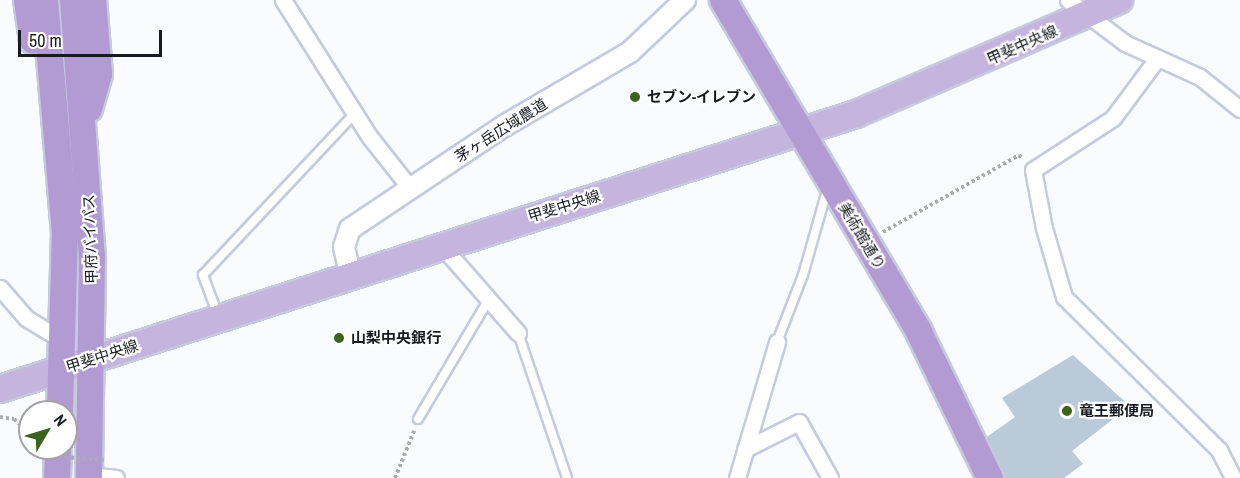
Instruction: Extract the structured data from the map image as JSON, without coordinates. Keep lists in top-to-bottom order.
{
  "streets": {
    "highway": ["美術館通り", "甲府バイパス"],
    "main road": ["甲斐中央線"],
    "street": ["茅ヶ岳広域農道"]
  },
  "crossings": [
    ["甲斐中央線", "茅ヶ岳広域農道"],
    ["甲斐中央線", "美術館通り"],
    ["甲斐中央線", "甲府バイパス"]
  ],
  "places": ["セブン-イレブン", "山梨中央銀行", "竜王郵便局"],
  "scale_bar": "50 m",
  "north": "top right"
}
